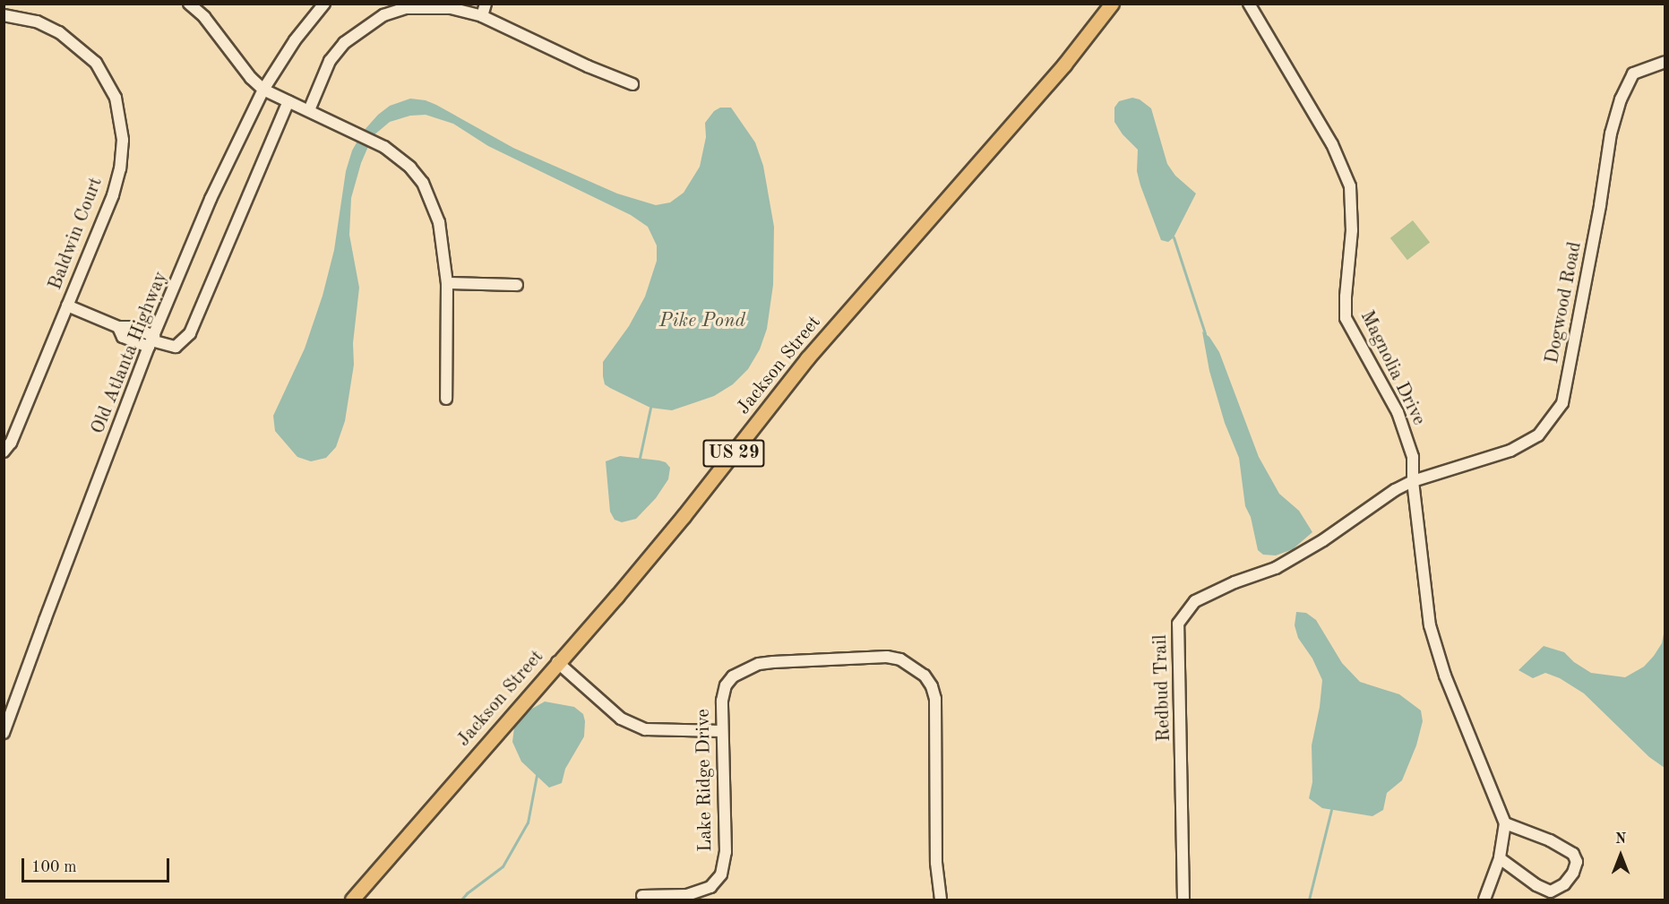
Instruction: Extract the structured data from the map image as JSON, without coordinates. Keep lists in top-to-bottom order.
{
  "streets": {
    "main road": ["Jackson Street", "US 29"],
    "street": [
      "Baldwin Court",
      "Dogwood Road",
      "Old Atlanta Highway",
      "Magnolia Drive",
      "Redbud Trail",
      "Lake Ridge Drive"
    ]
  },
  "crossings": [
    ["Dogwood Road", "Magnolia Drive"],
    ["Dogwood Road", "Redbud Trail"],
    ["Magnolia Drive", "Redbud Trail"]
  ],
  "water": ["Pike Pond"],
  "scale_bar": "100 m",
  "north": "top"
}
